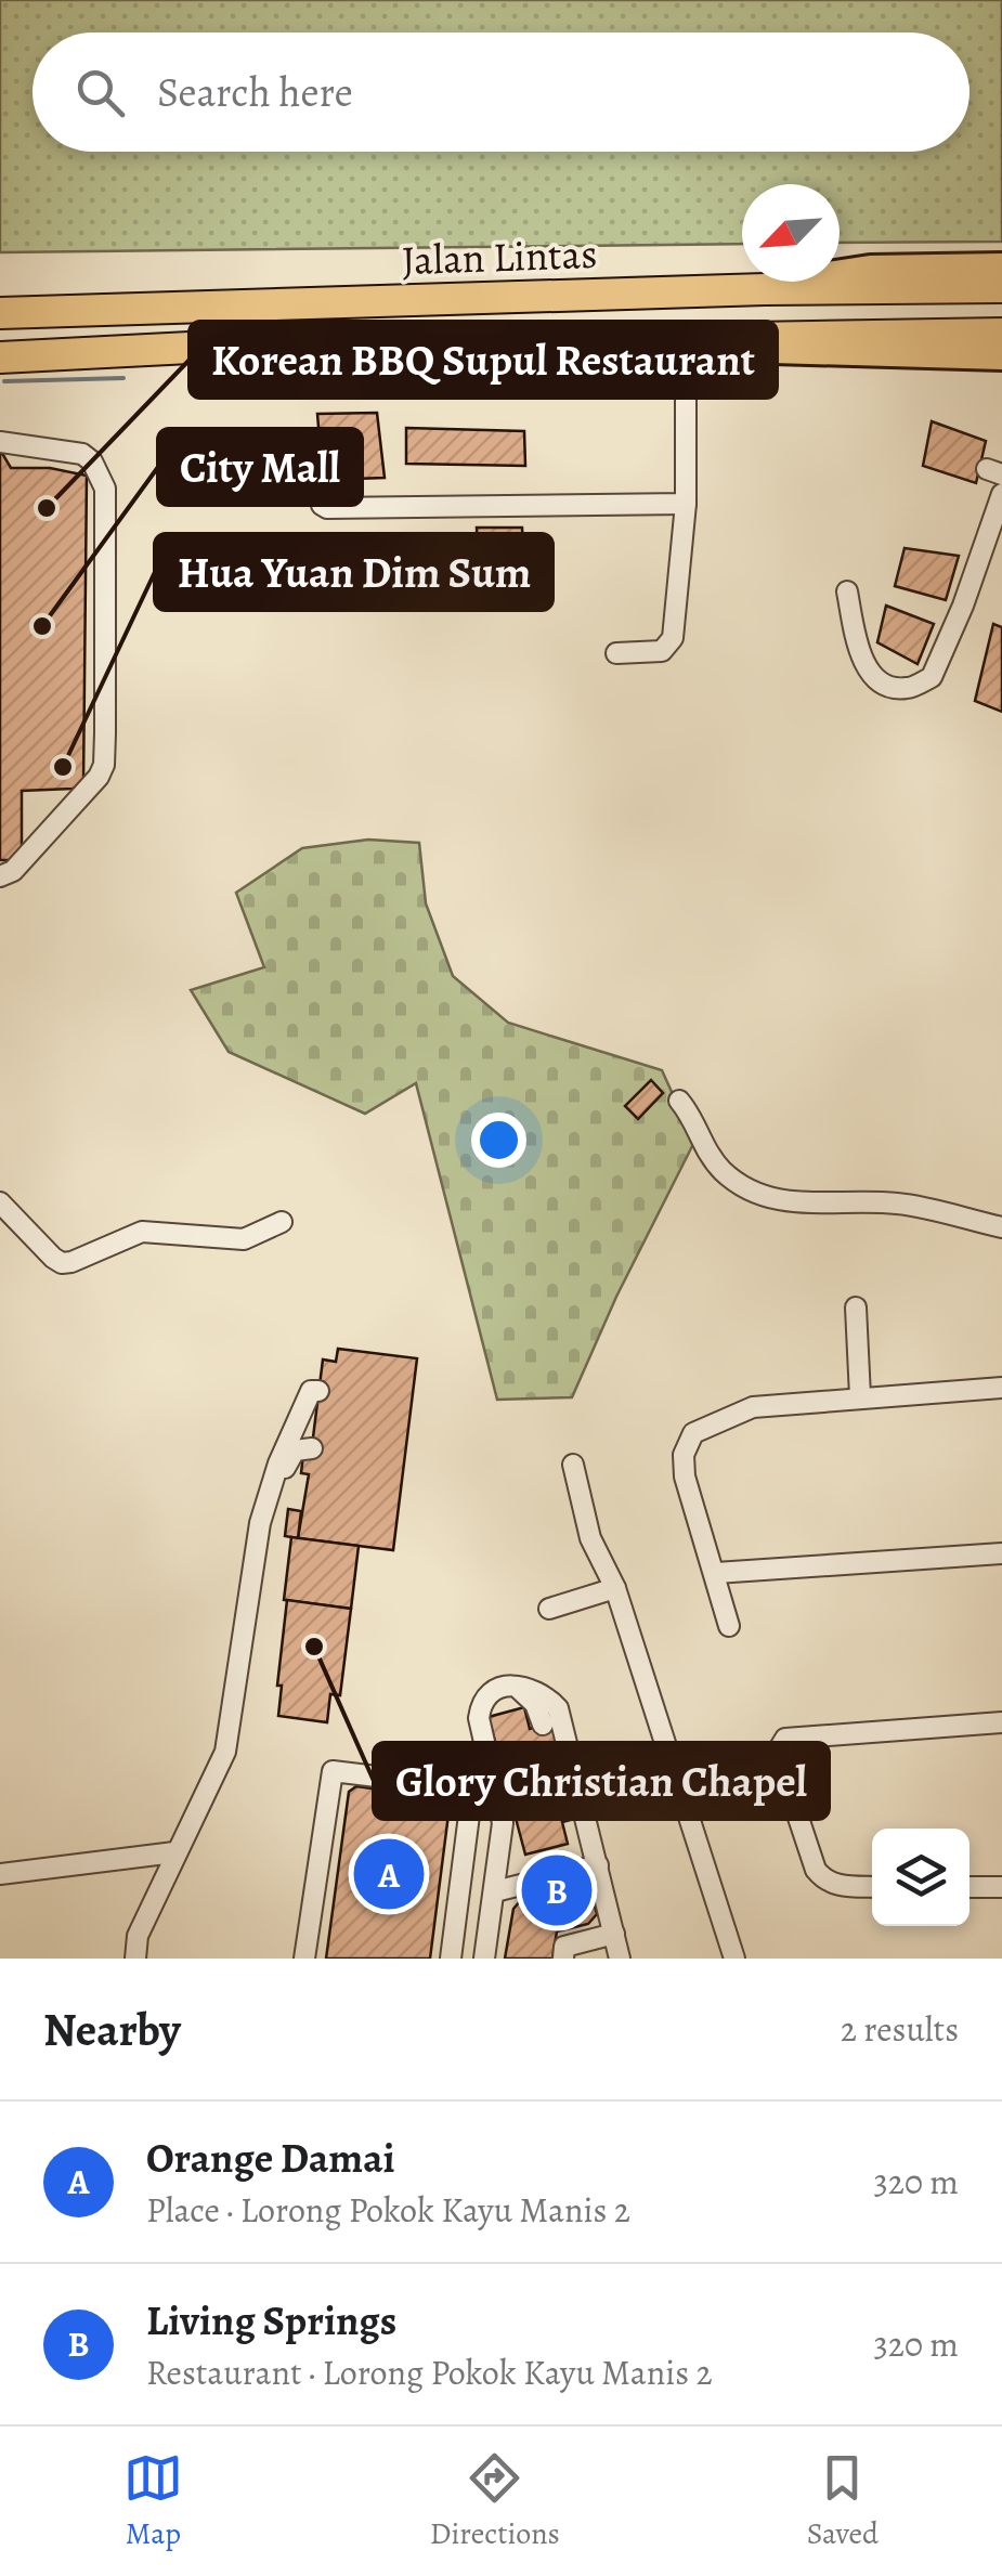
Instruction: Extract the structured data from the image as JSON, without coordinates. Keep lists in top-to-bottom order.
{
  "streets": {
    "highway": ["Jalan Lintas"]
  },
  "places": [
    "Korean BBQ Supul Restaurant",
    "City Mall",
    "Hua Yuan Dim Sum",
    "Glory Christian Chapel"
  ],
  "north": "bottom left",
  "page": {
    "search": "Search here",
    "pins": ["A", "B"],
    "heading": ["Nearby", "2 results"],
    "list": [
      {
        "mark": "A",
        "name": "Orange Damai",
        "note": "Place · Lorong Pokok Kayu Manis 2",
        "value": "320 m"
      },
      {
        "mark": "B",
        "name": "Living Springs",
        "note": "Restaurant · Lorong Pokok Kayu Manis 2",
        "value": "320 m"
      }
    ],
    "nav": ["Map", "Directions", "Saved"]
  }
}
